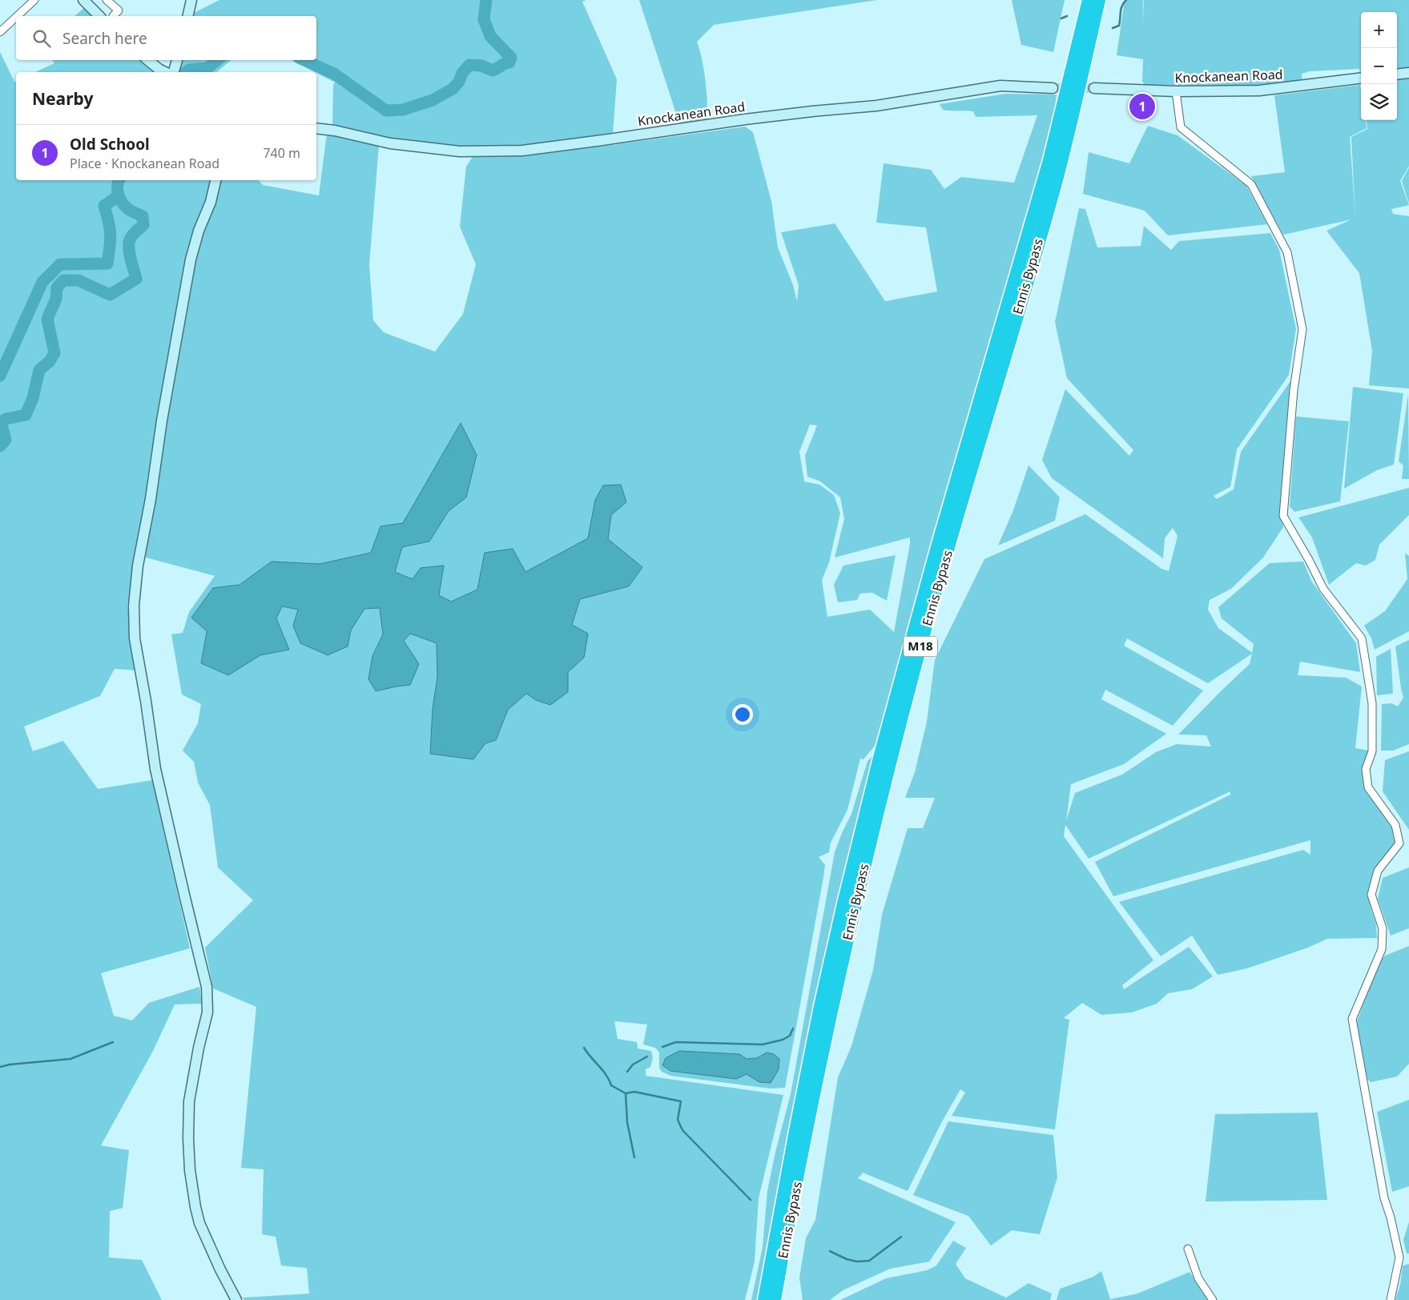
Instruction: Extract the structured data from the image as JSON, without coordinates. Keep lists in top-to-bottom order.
{
  "streets": {
    "highway": ["Ennis Bypass", "M18"],
    "street": ["Knockanean Road"]
  },
  "page": {
    "map_buttons": ["+", "−"],
    "search": "Search here",
    "heading": "Nearby",
    "pins": "1",
    "list": [
      {
        "mark": "1",
        "name": "Old School",
        "note": "Place · Knockanean Road",
        "value": "740 m"
      }
    ]
  }
}
